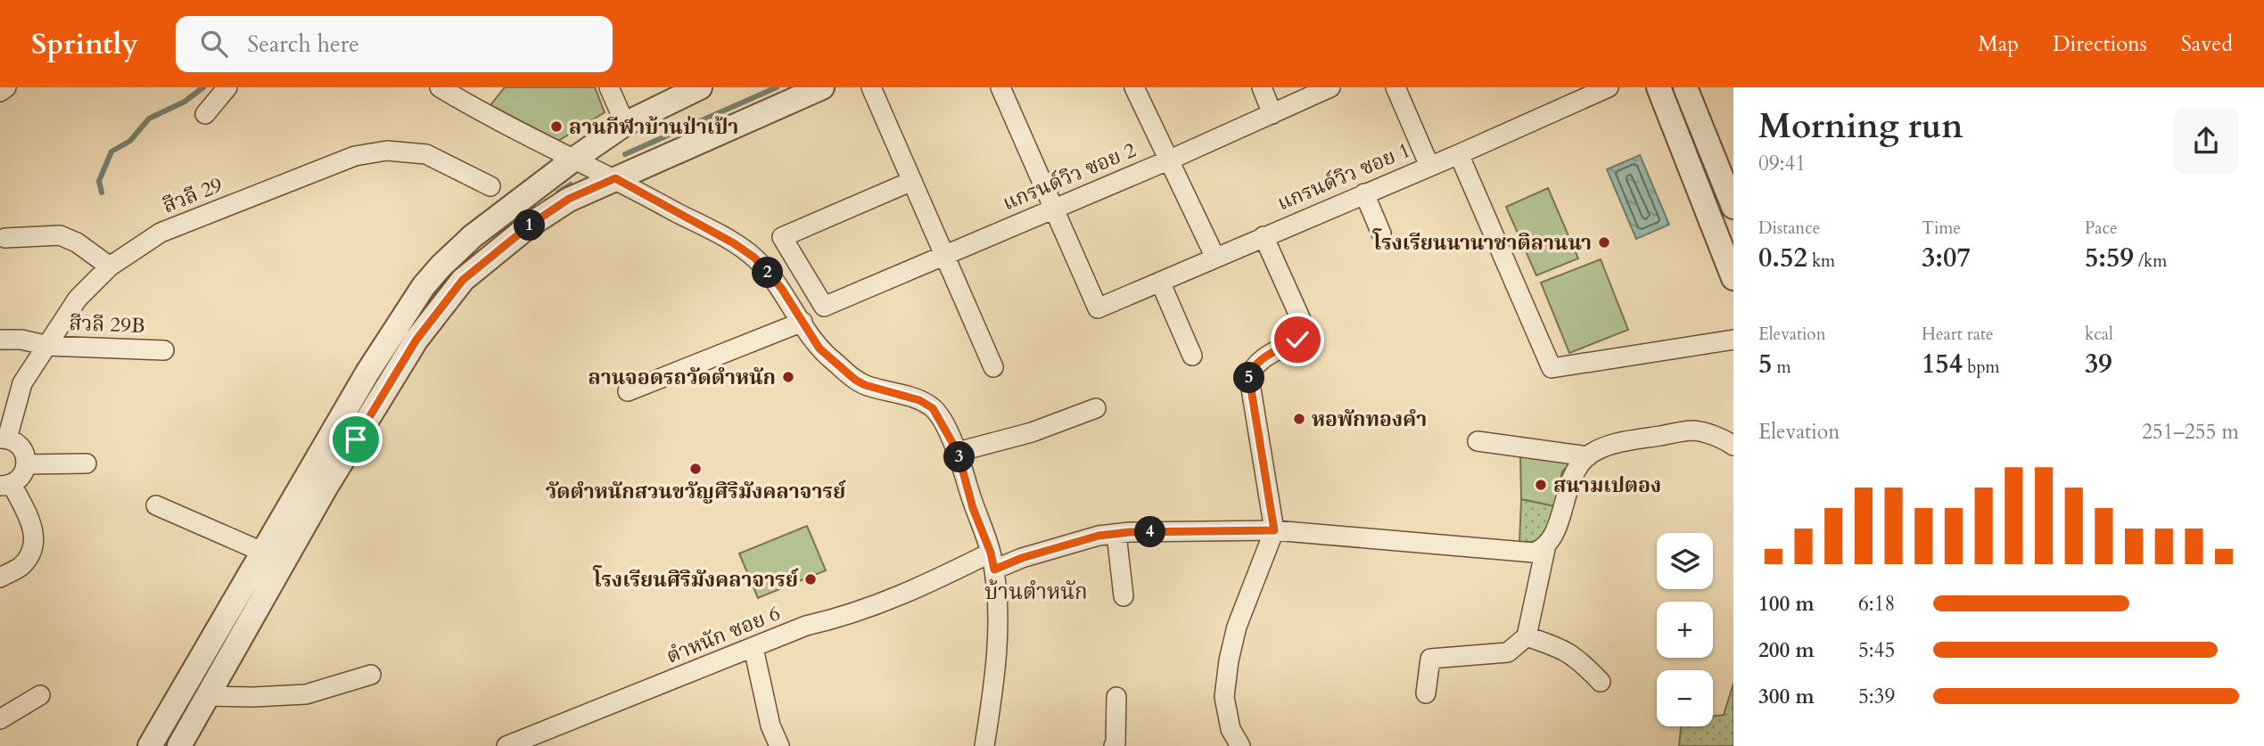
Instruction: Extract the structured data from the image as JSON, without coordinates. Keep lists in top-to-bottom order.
{
  "streets": {
    "street": [
      "แกรนด์วิว ซอย 2",
      "แกรนด์วิว ซอย 1",
      "สีวลี 29",
      "สีวลี 29B",
      "ตำหนัก ซอย 6"
    ]
  },
  "crossings": [
    ["แกรนด์วิว ซอย 2", "แกรนด์วิว ซอย 1"],
    ["สีวลี 29", "สีวลี 29B"]
  ],
  "districts": ["บ้านตำหนัก"],
  "places": [
    "ลานกีฬาบ้านป่าเป้า",
    "โรงเรียนนานาชาติลานนา",
    "ลานจอดรถวัดตำหนัก",
    "หอพักทองคำ",
    "วัดตำหนักสวนขวัญศิริมังคลาจารย์",
    "สนามเปตอง",
    "โรงเรียนศิริมังคลาจารย์"
  ],
  "page": {
    "header": "Sprintly",
    "search": "Search here",
    "nav": ["Map", "Directions", "Saved"],
    "heading": ["Morning run", "09:41"],
    "stats": [
      ["Distance", "0.52 km"],
      ["Time", "3:07"],
      ["Pace", "5:59 /km"],
      ["Elevation", "5 m"],
      ["Heart rate", "154 bpm"],
      ["kcal", "39"]
    ],
    "pins": [
      "1",
      "2",
      "5",
      "3",
      "4"
    ],
    "chart": ["Elevation", "251–255 m"],
    "map_buttons": ["+", "−"],
    "list": [
      {
        "name": "100 m",
        "note": "6:18"
      },
      {
        "name": "200 m",
        "note": "5:45"
      },
      {
        "name": "300 m",
        "note": "5:39"
      }
    ]
  }
}
